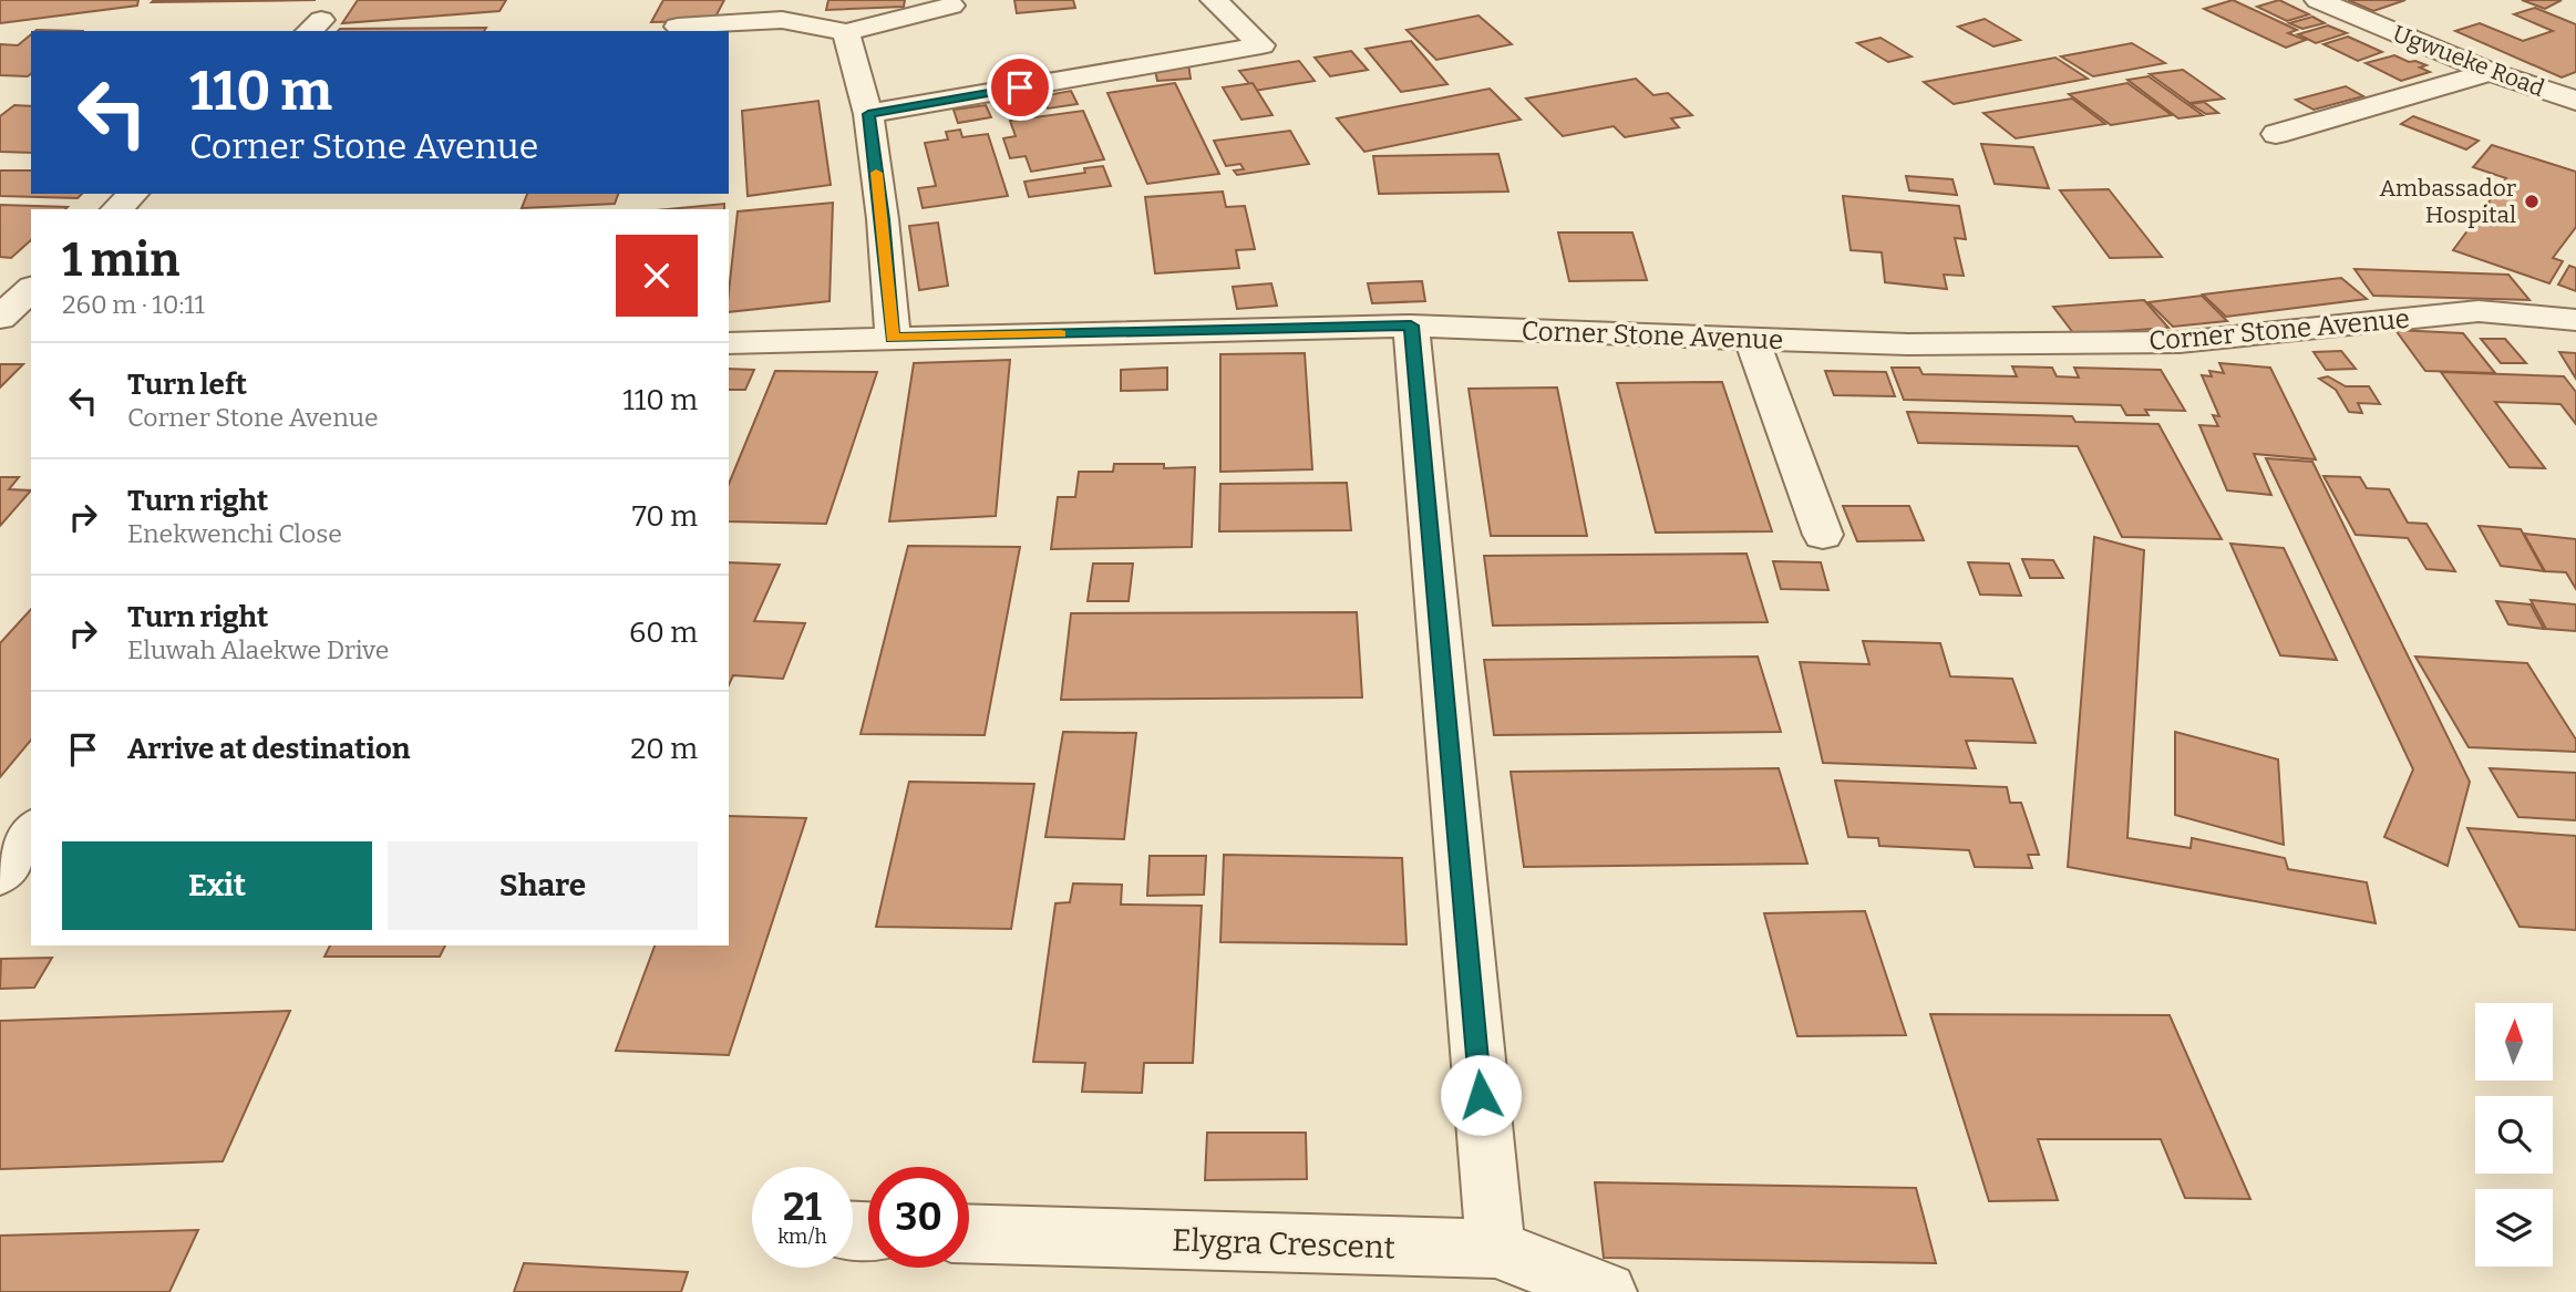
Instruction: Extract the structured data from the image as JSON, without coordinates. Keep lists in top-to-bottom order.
{
  "streets": {
    "street": ["Ugwueke Road", "Corner Stone Avenue", "Elygra Crescent"]
  },
  "places": ["Ambassador Hospital"],
  "north": "top",
  "page": {
    "turn": ["110 m", "Corner Stone Avenue"],
    "heading": ["1 min", "260 m · 10:11"],
    "list": [
      {
        "name": "Turn left",
        "note": "Corner Stone Avenue",
        "value": "110 m"
      },
      {
        "name": "Turn right",
        "note": "Enekwenchi Close",
        "value": "70 m"
      },
      {
        "name": "Turn right",
        "note": "Eluwah Alaekwe Drive",
        "value": "60 m"
      },
      {
        "name": "Arrive at destination",
        "value": "20 m"
      }
    ],
    "buttons": ["Exit", "Share"],
    "speed": "21 km/h",
    "limit": "30"
  }
}
